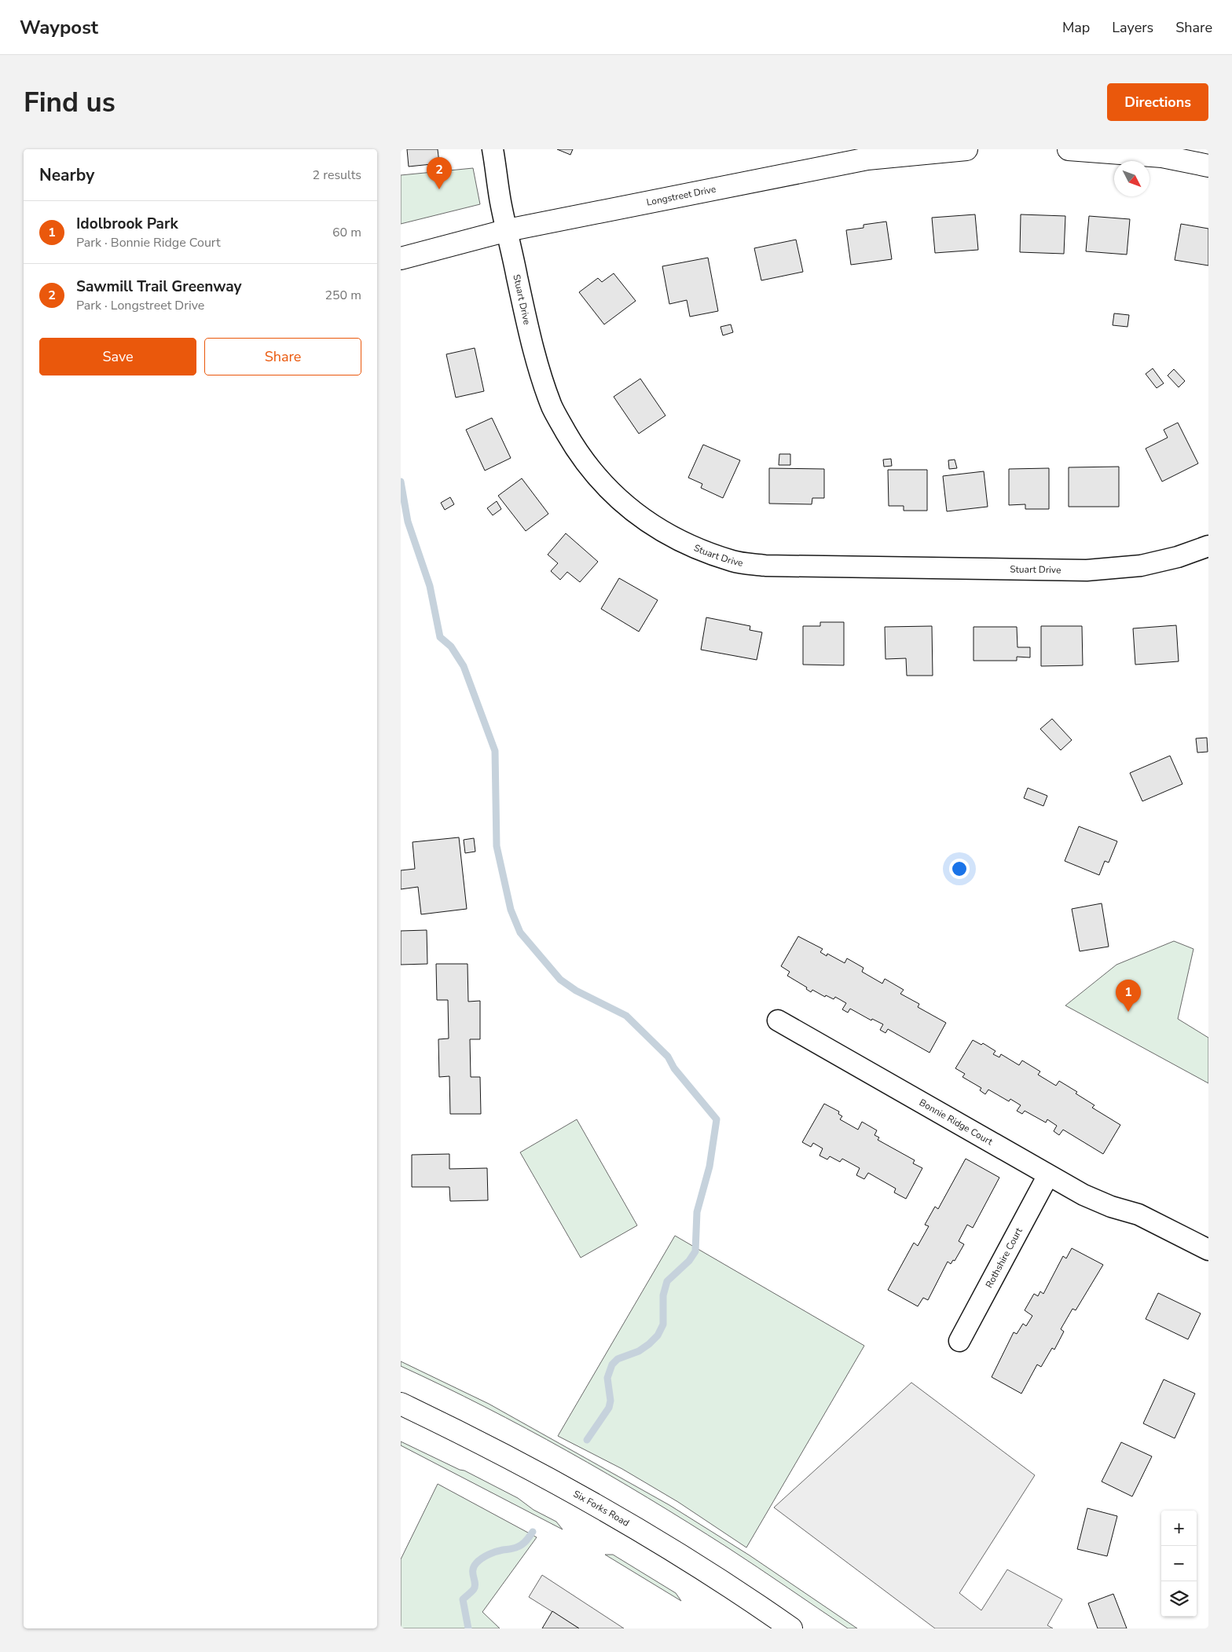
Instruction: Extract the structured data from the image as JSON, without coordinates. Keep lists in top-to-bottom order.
{
  "streets": {
    "street": [
      "Longstreet Drive",
      "Stuart Drive",
      "Bonnie Ridge Court",
      "Rothshire Court",
      "Six Forks Road"
    ]
  },
  "crossings": [
    ["Longstreet Drive", "Stuart Drive"],
    ["Bonnie Ridge Court", "Rothshire Court"]
  ],
  "north": "bottom right",
  "page": {
    "header": "Waypost",
    "nav": ["Map", "Layers", "Share"],
    "buttons": [
      "Directions",
      ["Save", "Share"]
    ],
    "title": "Find us",
    "heading": ["Nearby", "2 results"],
    "pins": ["2", "1"],
    "list": [
      {
        "mark": "1",
        "name": "Idolbrook Park",
        "note": "Park · Bonnie Ridge Court",
        "value": "60 m"
      },
      {
        "mark": "2",
        "name": "Sawmill Trail Greenway",
        "note": "Park · Longstreet Drive",
        "value": "250 m"
      }
    ],
    "map_buttons": ["+", "−"]
  }
}
